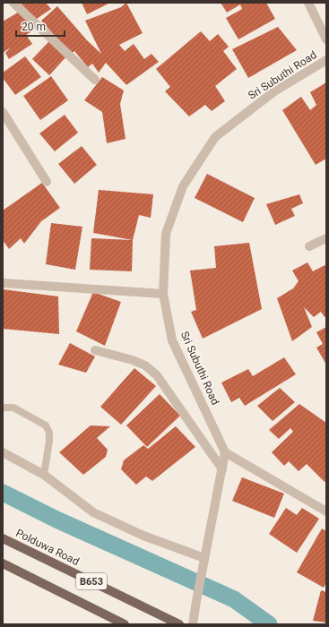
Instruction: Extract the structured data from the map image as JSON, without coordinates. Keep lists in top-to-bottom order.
{
  "streets": {
    "main road": ["Polduwa Road", "B653"],
    "street": ["Sri Subuthi Road"]
  },
  "scale_bar": "20 m"
}
